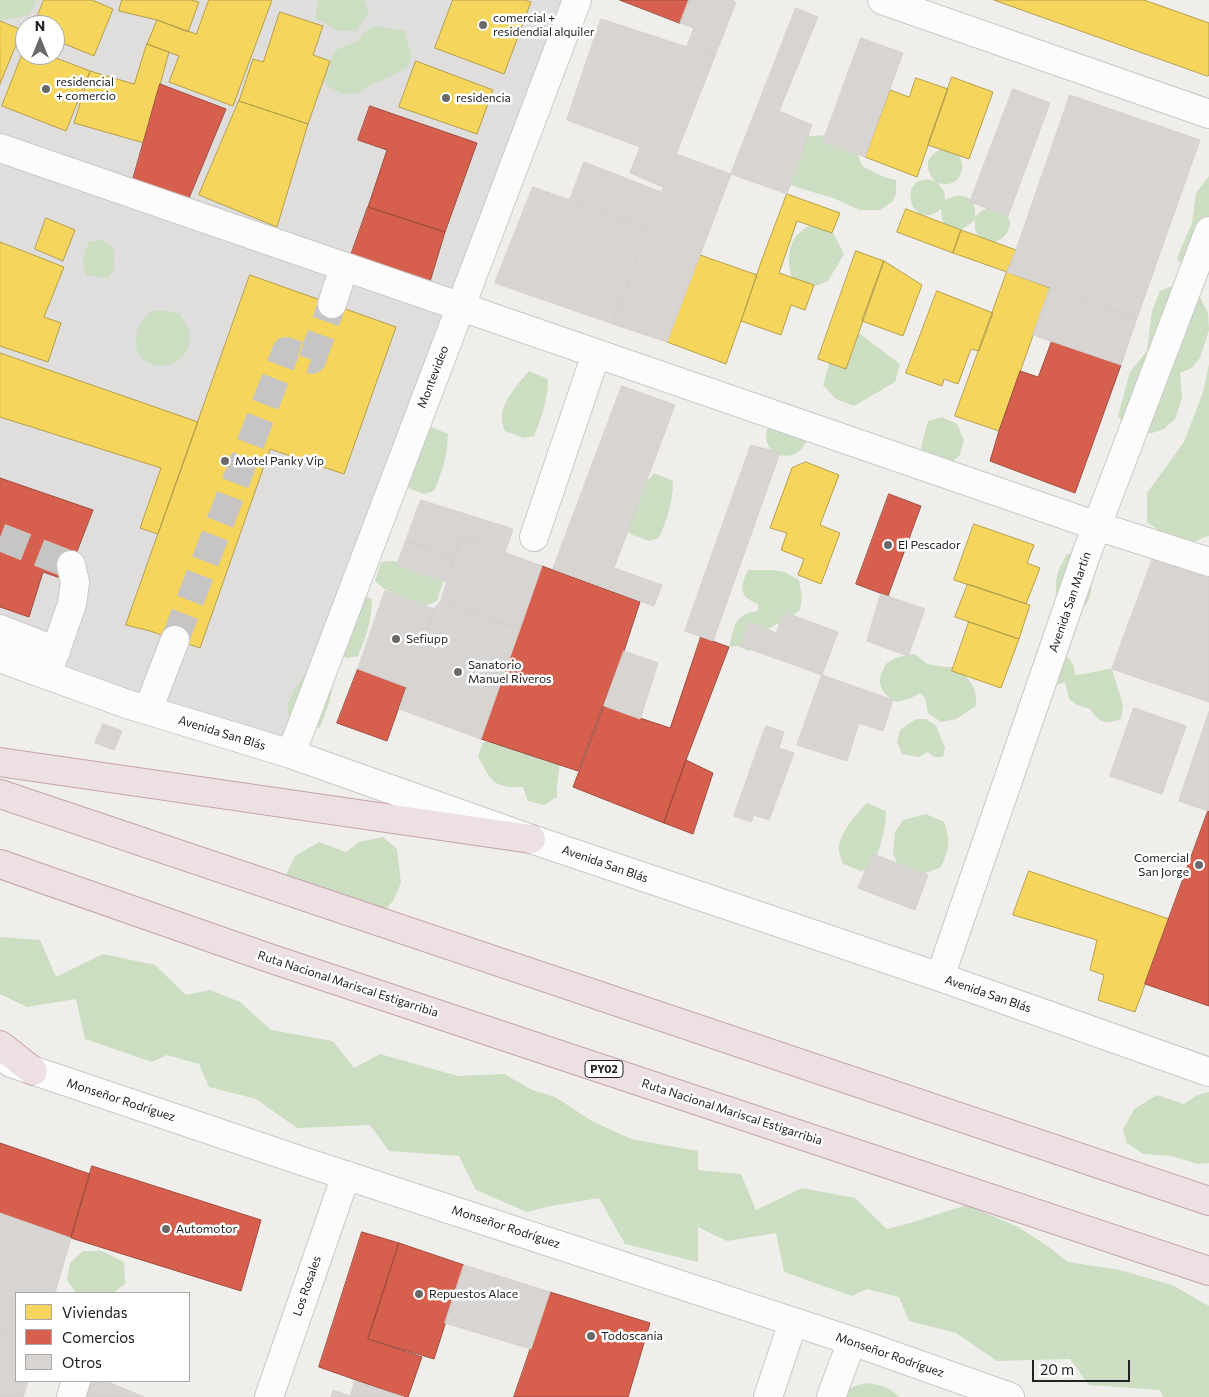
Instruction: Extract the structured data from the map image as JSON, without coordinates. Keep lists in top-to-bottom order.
{
  "streets": {
    "highway": ["Ruta Nacional Mariscal Estigarribia", "PY02"],
    "street": [
      "Montevideo",
      "Avenida San Martín",
      "Avenida San Blás",
      "Monseñor Rodríguez",
      "Los Rosales"
    ]
  },
  "crossings": [
    ["Montevideo", "Avenida San Blás"],
    ["Avenida San Martín", "Avenida San Blás"],
    ["Monseñor Rodríguez", "Los Rosales"]
  ],
  "places": [
    "comercial + residendial alquiler",
    "residencial + comercio",
    "residencia",
    "Motel Panky Vip",
    "El Pescador",
    "Sefiupp",
    "Sanatorio Manuel Riveros",
    "Comercial San Jorge",
    "Automotor",
    "Repuestos Alace",
    "Todoscania"
  ],
  "legend": ["Viviendas", "Comercios", "Otros"],
  "scale_bar": "20 m",
  "north": "top"
}
